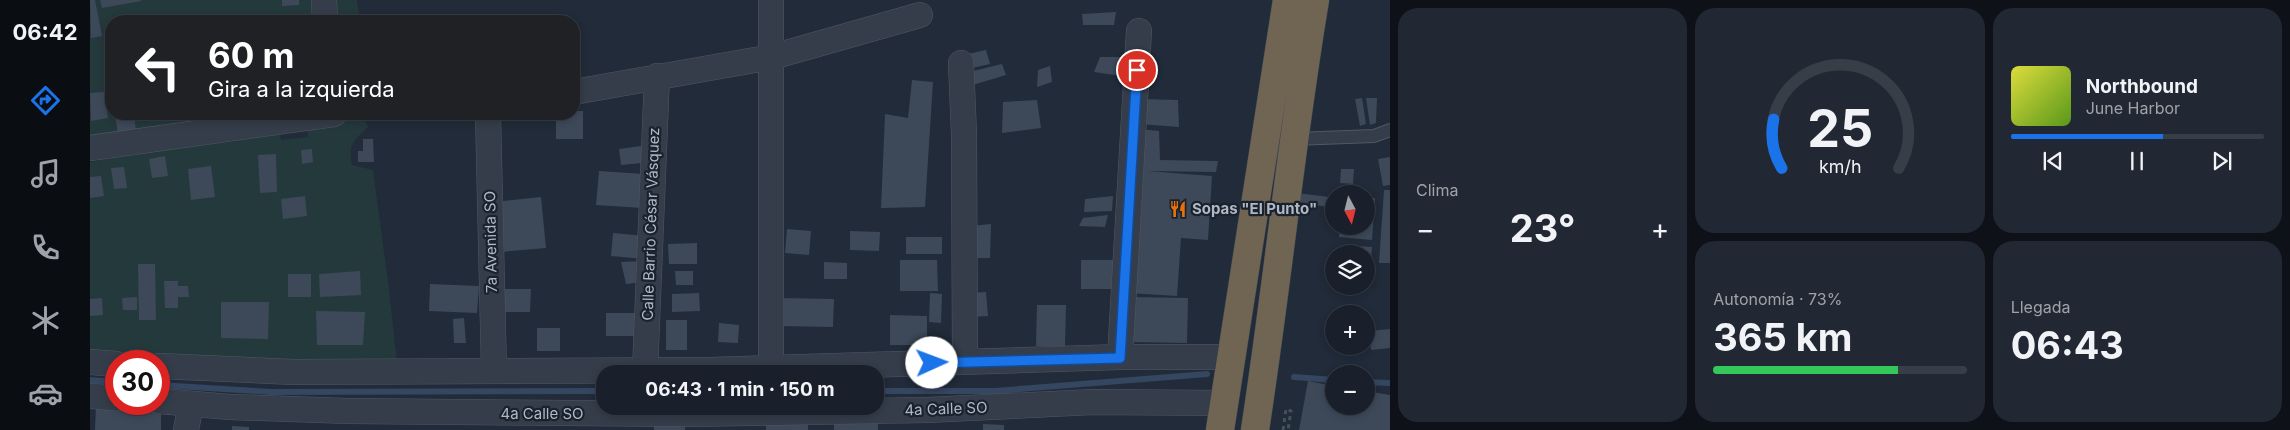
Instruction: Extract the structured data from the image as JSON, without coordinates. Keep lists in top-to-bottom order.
{
  "streets": {
    "street": ["Calle Barrio César Vásquez", "7a Avenida SO", "4a Calle SO"]
  },
  "places": {
    "restaurant": ["Sopas \"El Punto\""]
  },
  "north": "bottom",
  "page": {
    "tabs": "06:42",
    "tile": [
      "Clima",
      ["Autonomía · 73%", "365 km"],
      ["Llegada", "06:43"]
    ],
    "turn": ["60 m", "Gira a la izquierda"],
    "song": ["Northbound", "June Harbor"],
    "map_buttons": ["+", "−"],
    "heat": ["−", "23°", "+"],
    "limit": "30",
    "trip": "06:43 · 1 min · 150 m",
    "gauge": ["25", "km/h"]
  }
}
